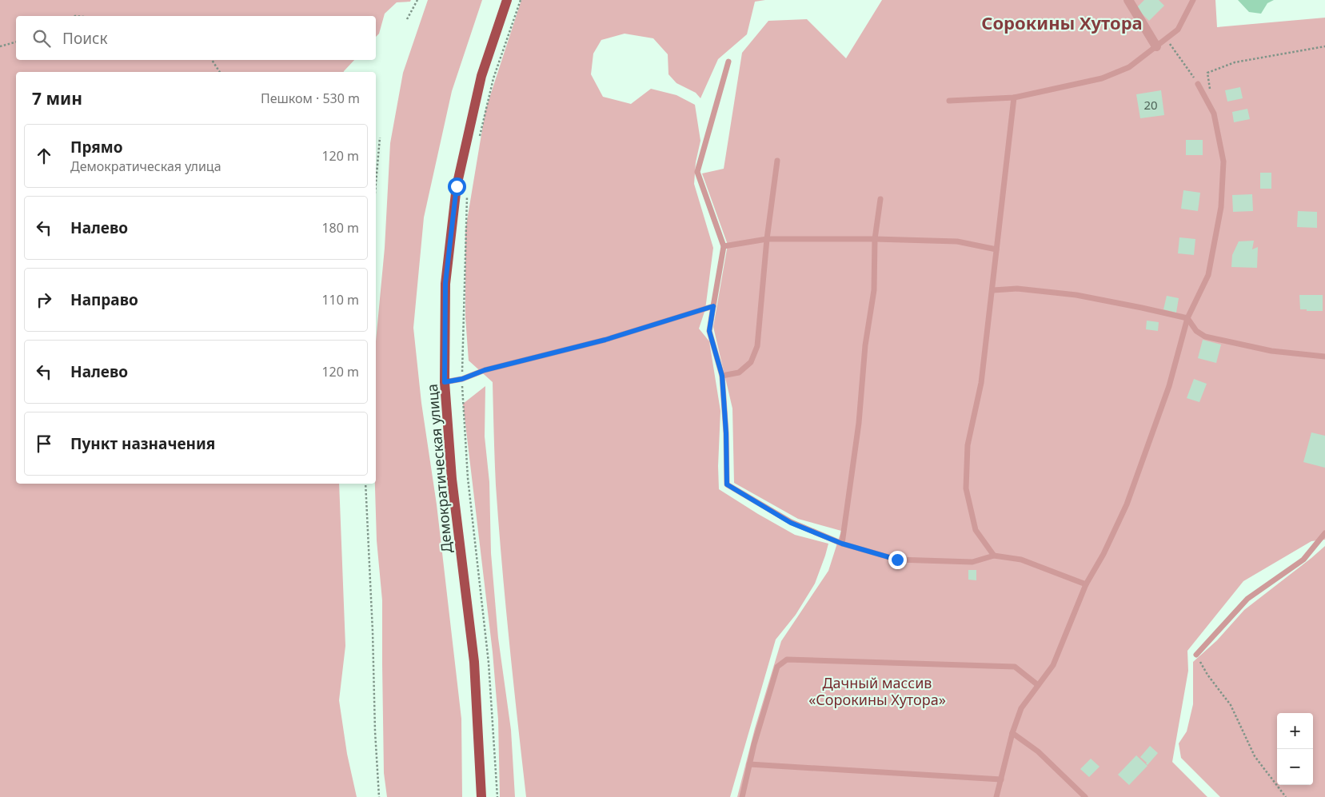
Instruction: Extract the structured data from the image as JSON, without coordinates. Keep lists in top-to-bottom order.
{
  "streets": {
    "main road": ["Демократическая улица"]
  },
  "districts": ["Сорокины Хутора"],
  "parks": ["Дачный массив «Сорокины Хутора»"],
  "house_numbers": ["20"],
  "page": {
    "search": "Поиск",
    "heading": ["7 мин", "Пешком · 530 m"],
    "list": [
      ["Прямо", "Демократическая улица", "120 m"],
      ["Налево", "180 m"],
      ["Направо", "110 m"],
      ["Налево", "120 m"],
      "Пункт назначения"
    ],
    "map_buttons": ["+", "−"]
  }
}
